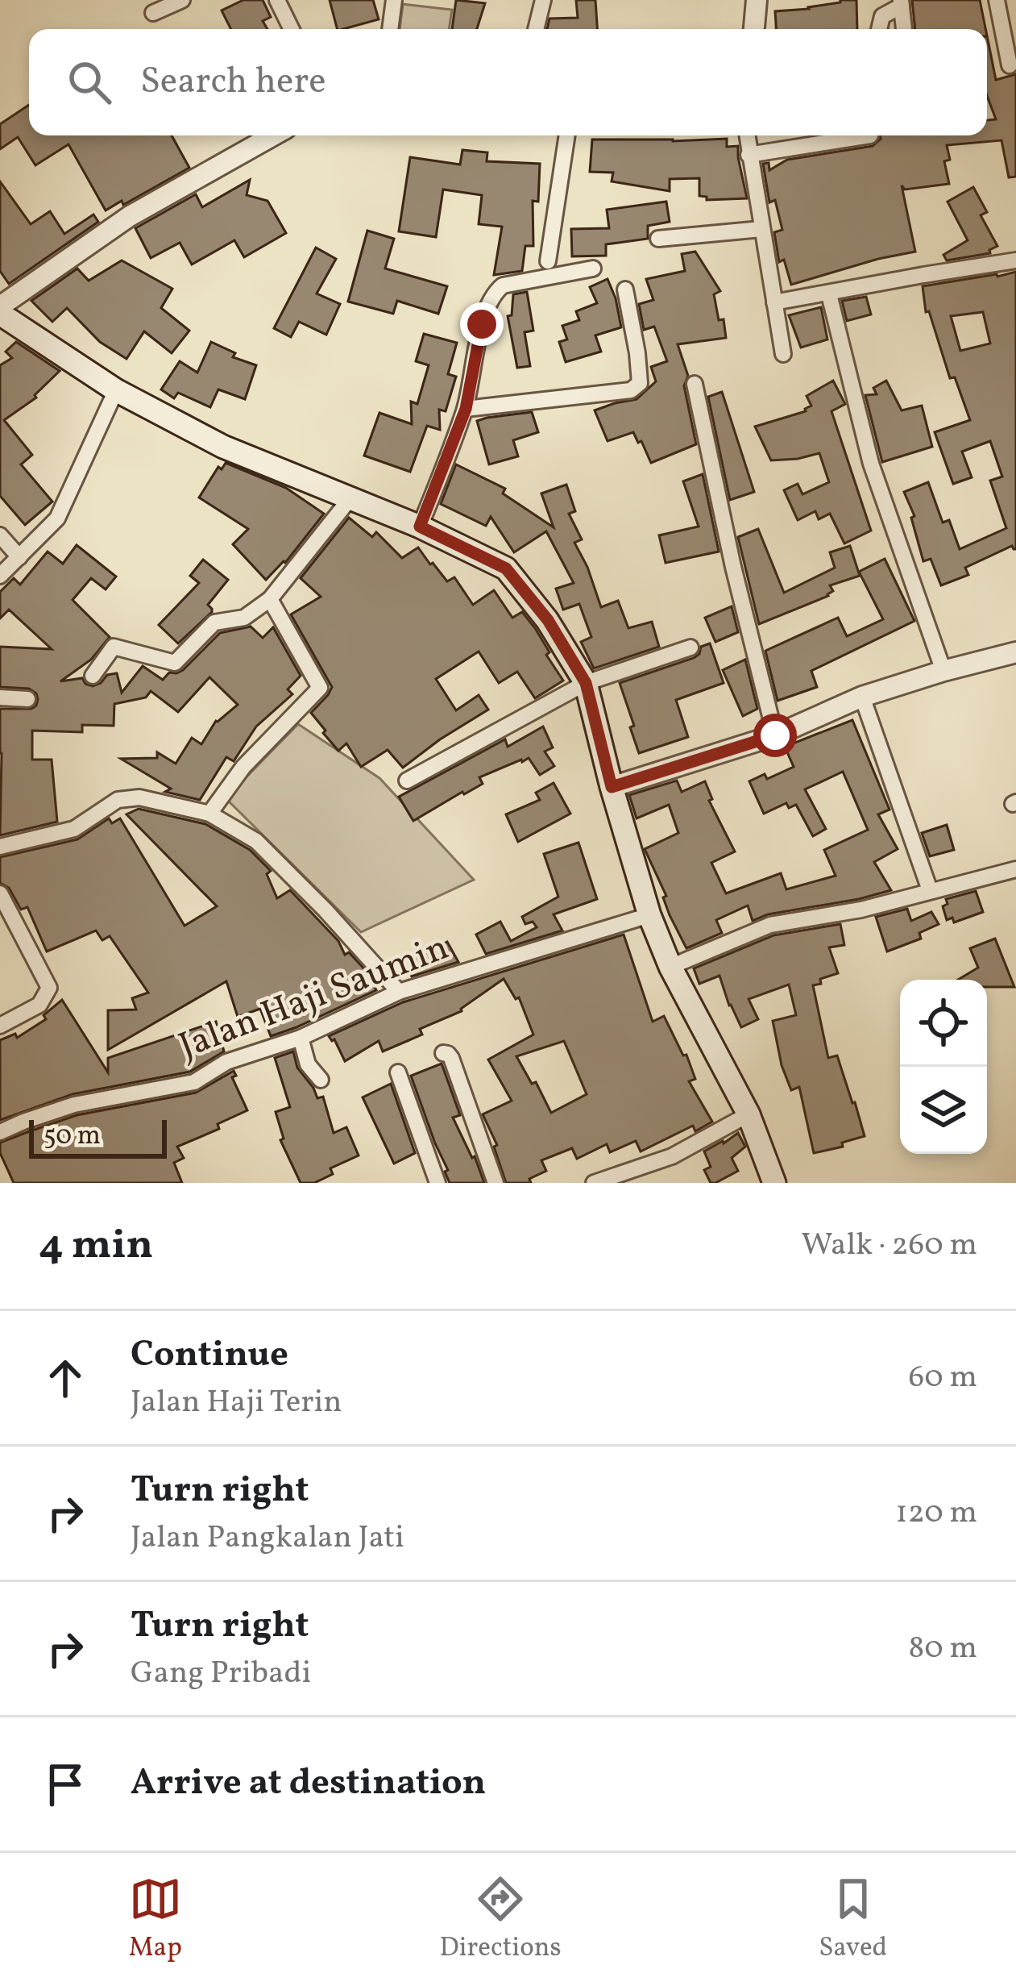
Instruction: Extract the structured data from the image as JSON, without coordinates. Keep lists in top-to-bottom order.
{
  "streets": {
    "street": ["Jalan Haji Saumin"]
  },
  "scale_bar": "50 m",
  "page": {
    "search": "Search here",
    "scale": "50 m",
    "heading": ["4 min", "Walk · 260 m"],
    "list": [
      ["Continue", "Jalan Haji Terin", "60 m"],
      ["Turn right", "Jalan Pangkalan Jati", "120 m"],
      ["Turn right", "Gang Pribadi", "80 m"],
      "Arrive at destination"
    ],
    "nav": ["Map", "Directions", "Saved"]
  }
}
